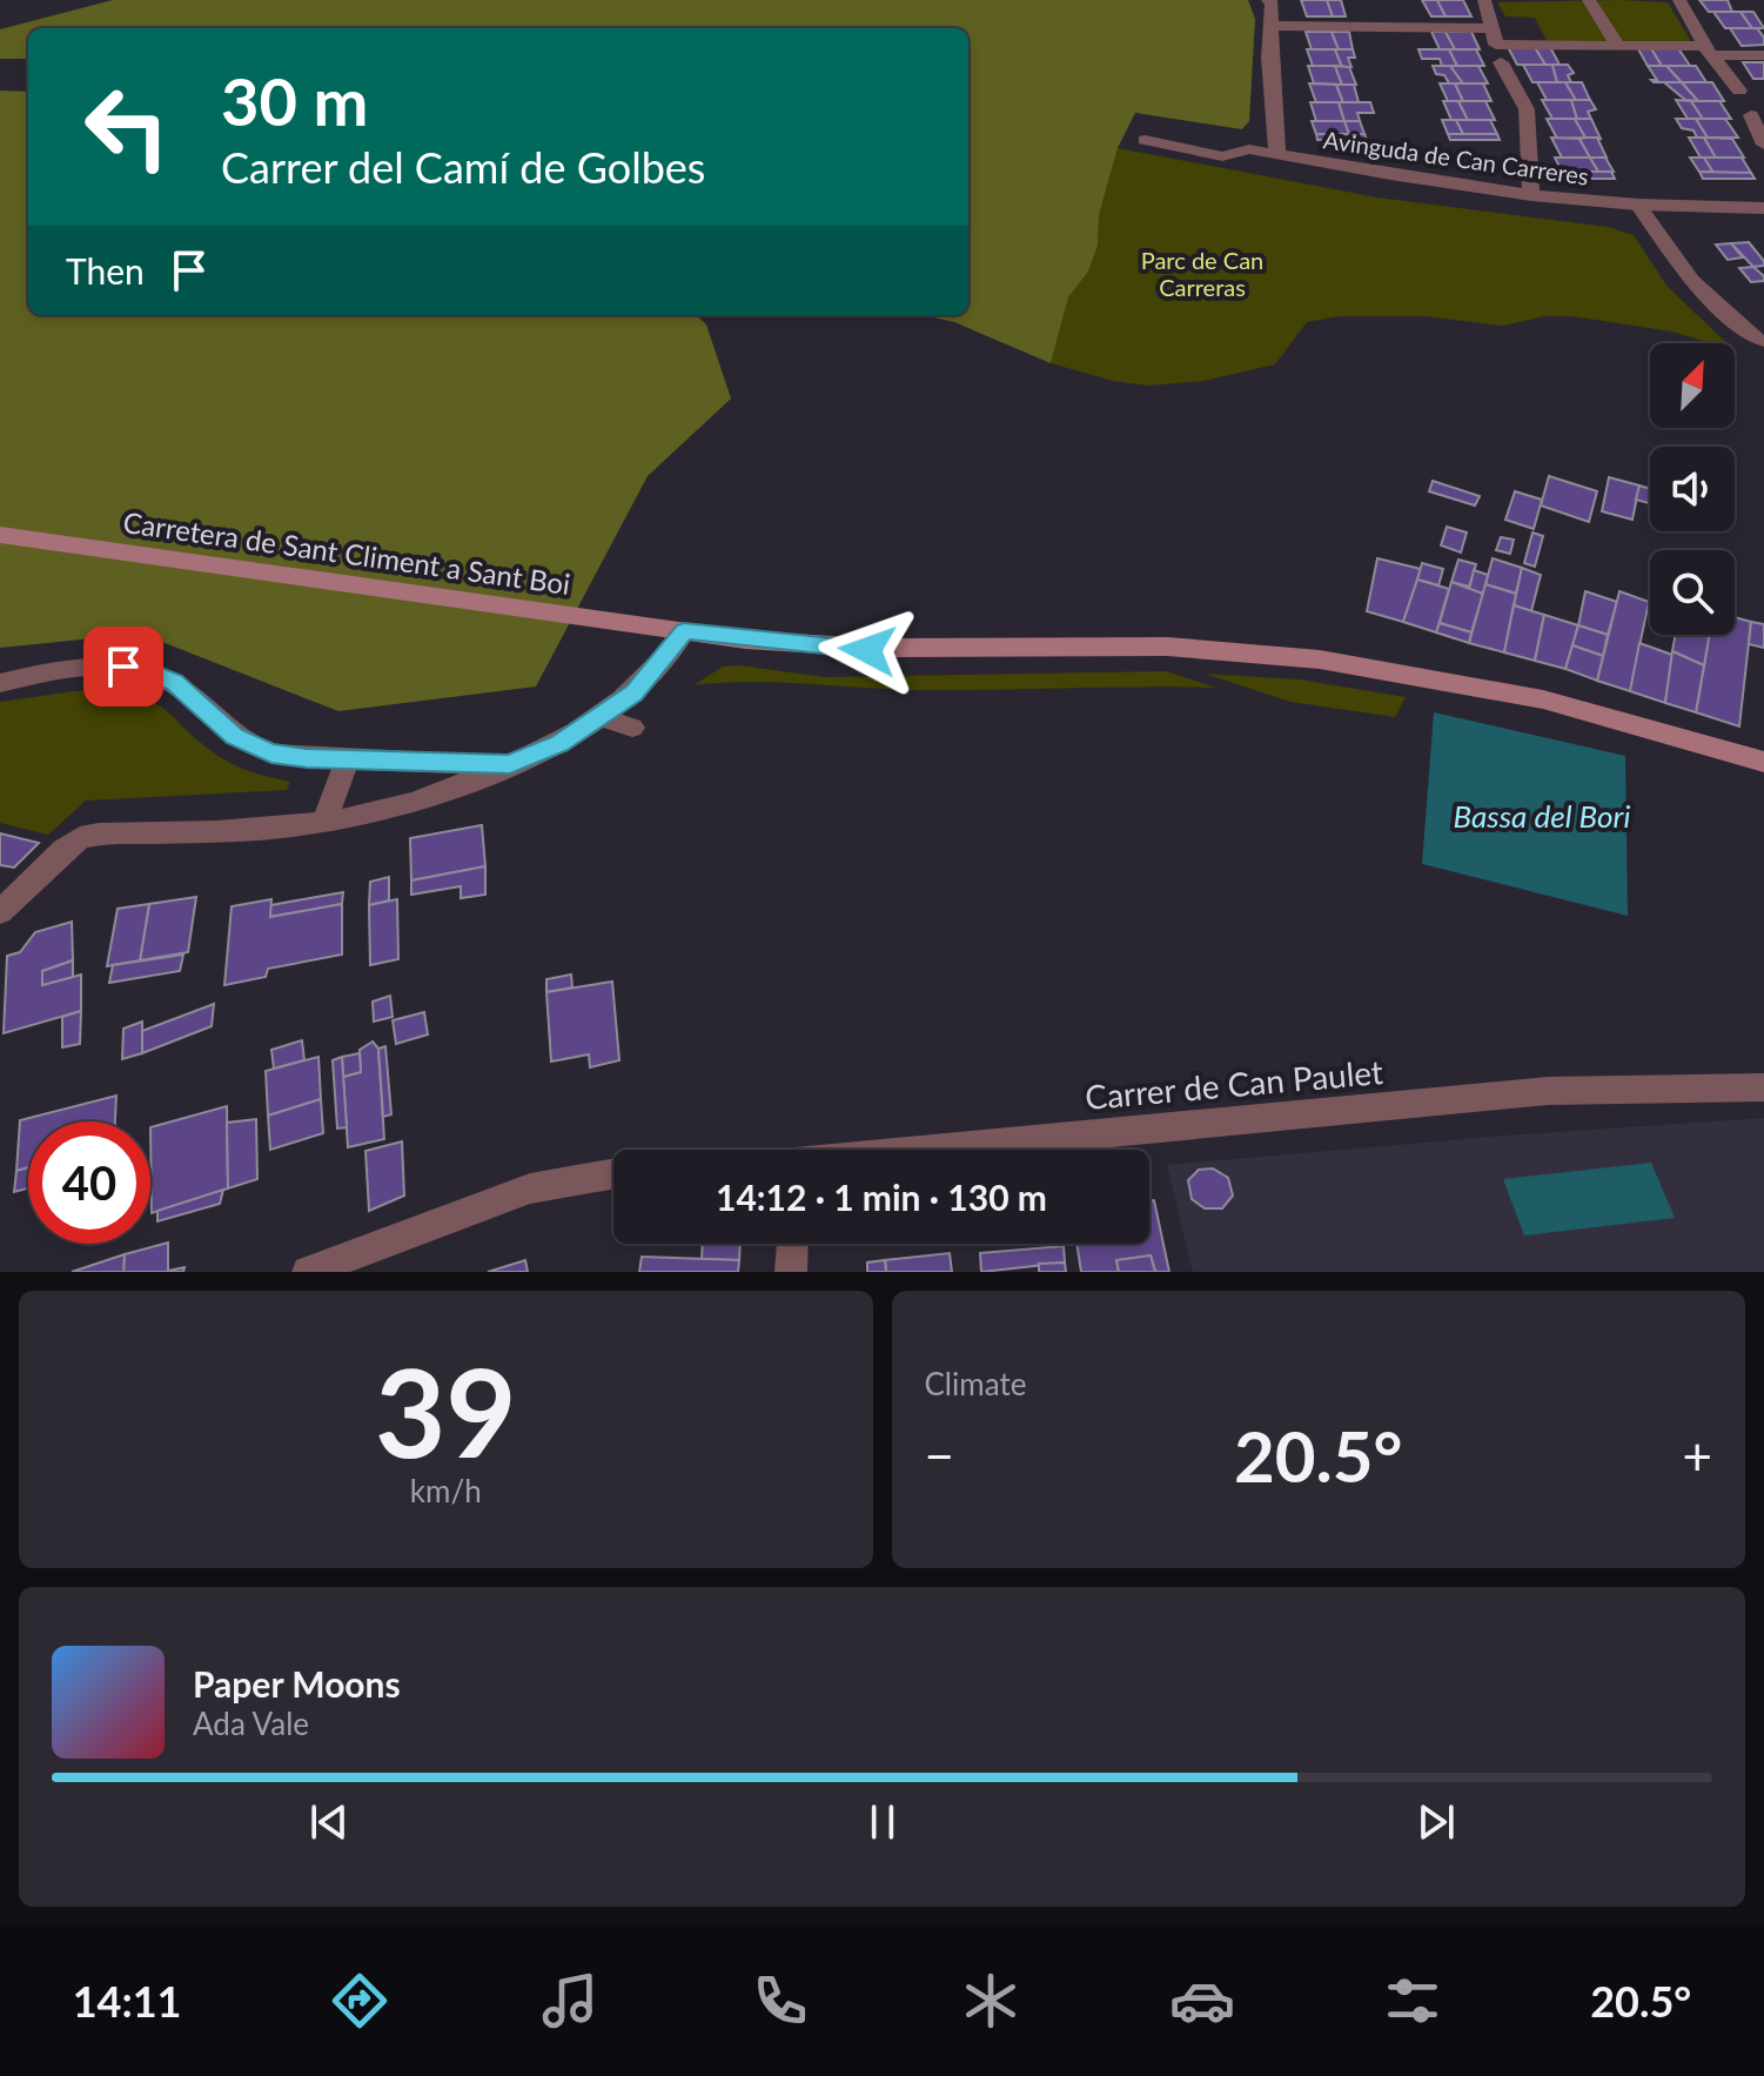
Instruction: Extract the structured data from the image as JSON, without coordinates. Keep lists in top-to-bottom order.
{
  "streets": {
    "street": ["Avinguda de Can Carreres", "Carretera de Sant Climent a Sant Boi", "Carrer de Can Paulet"]
  },
  "water": ["Bassa del Bori"],
  "parks": ["Parc de Can Carreras"],
  "north": "top right",
  "page": {
    "turn": ["30 m", "Carrer del Camí de Golbes"],
    "then": "Then",
    "limit": "40",
    "trip": "14:12 · 1 min · 130 m",
    "tile": [
      ["39", "km/h"],
      "Climate"
    ],
    "heat": ["−", "20.5°", "+"],
    "song": ["Paper Moons", "Ada Vale"],
    "tabs": ["14:11", "20.5°"]
  }
}
